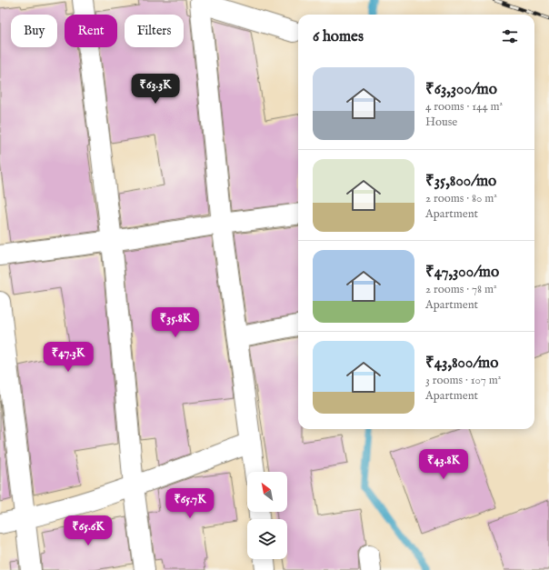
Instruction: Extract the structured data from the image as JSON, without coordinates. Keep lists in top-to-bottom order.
{
  "north": "top left",
  "page": {
    "chip": ["Buy", "Rent", "Filters"],
    "heading": "6 homes",
    "list": [
      {
        "name": "₹63,300/mo",
        "note": "4 rooms · 144 m² · House"
      },
      {
        "name": "₹35,800/mo",
        "note": "2 rooms · 80 m² · Apartment"
      },
      {
        "name": "₹47,300/mo",
        "note": "2 rooms · 78 m² · Apartment"
      },
      {
        "name": "₹43,800/mo",
        "note": "3 rooms · 107 m² · Apartment"
      }
    ],
    "price": [
      "₹63.3K",
      "₹35.8K",
      "₹47.3K",
      "₹43.8K",
      "₹65.7K",
      "₹65.6K"
    ]
  }
}
